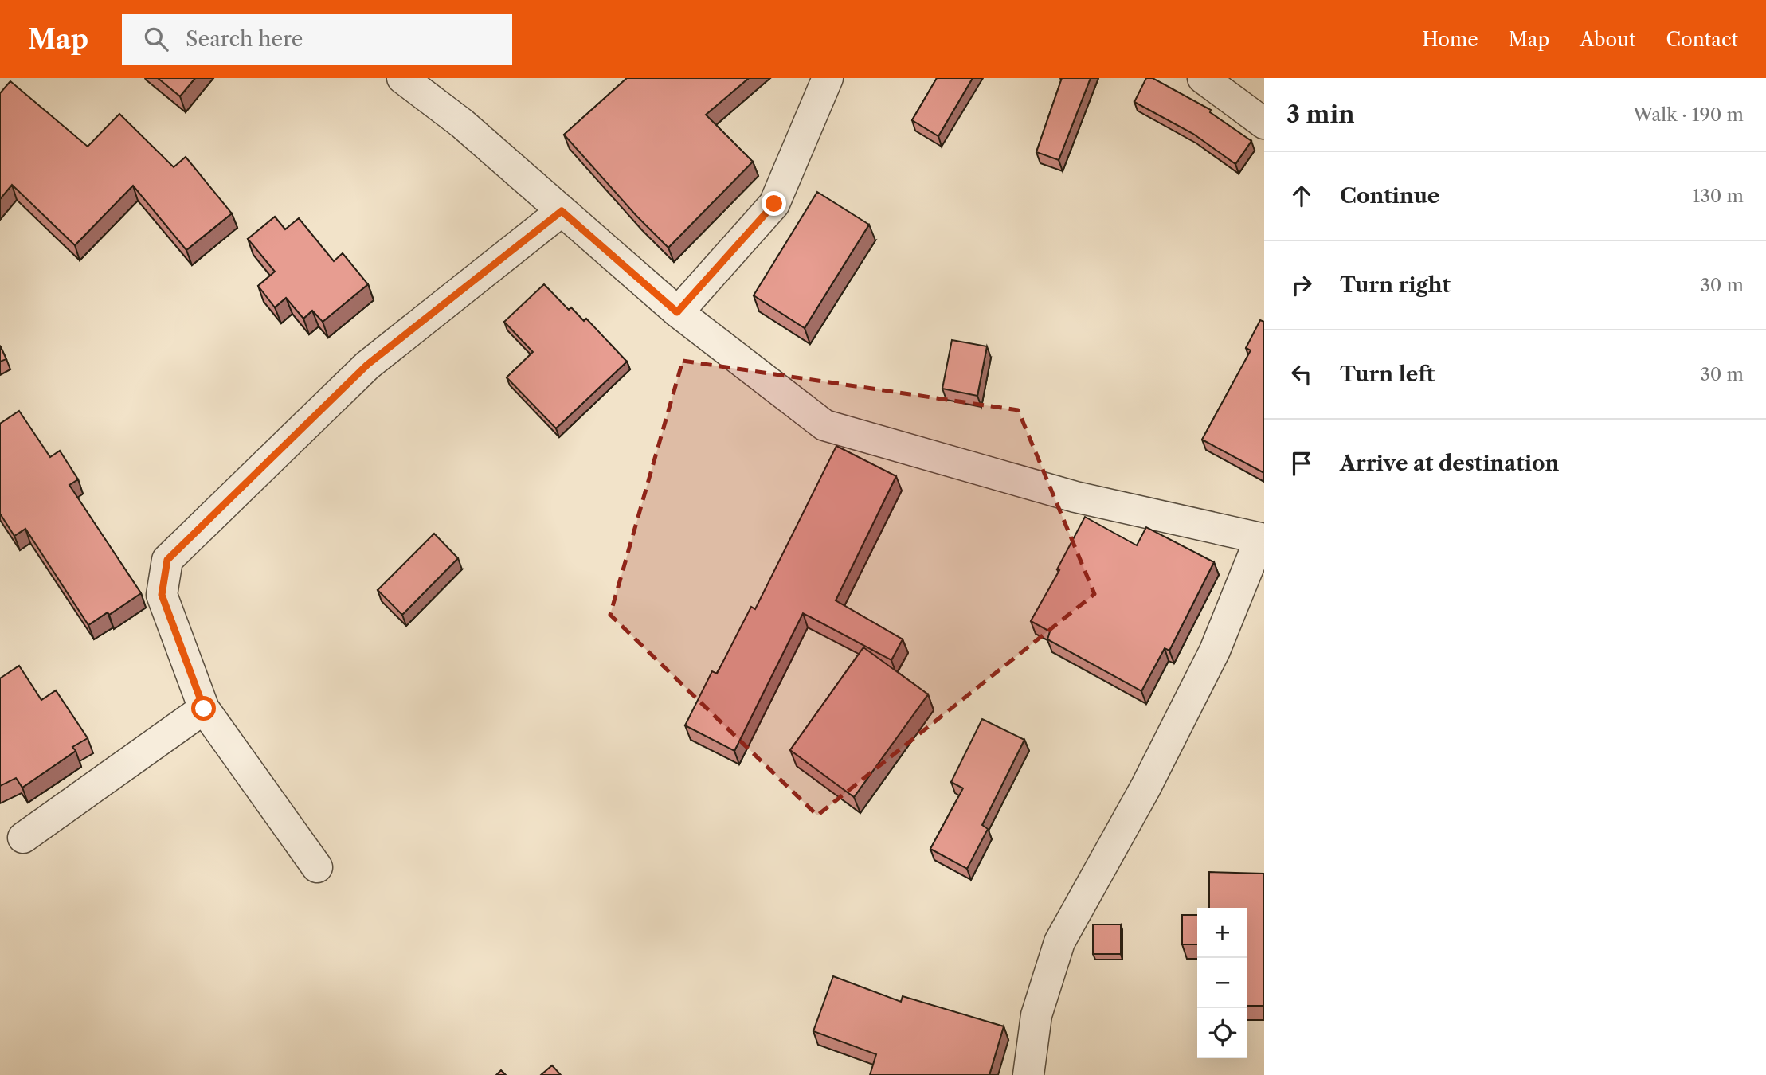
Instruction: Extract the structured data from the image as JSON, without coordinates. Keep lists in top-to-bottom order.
{
  "page": {
    "header": "Map",
    "search": "Search here",
    "nav": [
      "Home",
      "Map",
      "About",
      "Contact"
    ],
    "heading": ["3 min", "Walk · 190 m"],
    "list": [
      ["Continue", "130 m"],
      ["Turn right", "30 m"],
      ["Turn left", "30 m"],
      "Arrive at destination"
    ],
    "map_buttons": ["+", "−"]
  }
}
